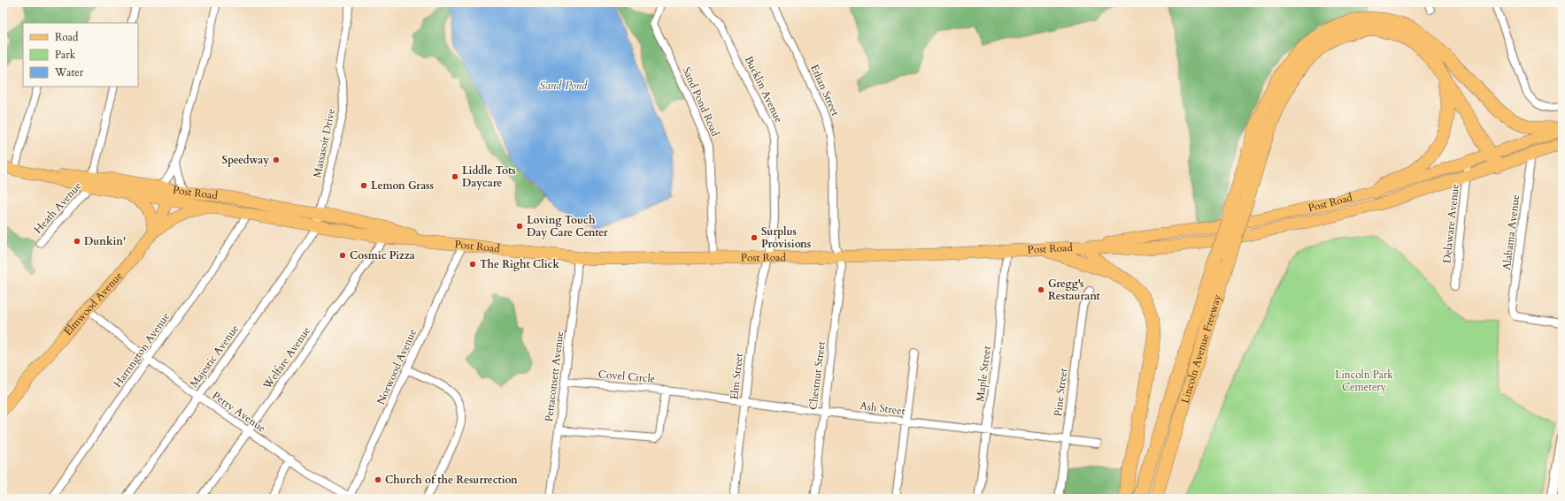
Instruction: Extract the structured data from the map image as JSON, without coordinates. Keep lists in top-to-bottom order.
{
  "streets": {
    "highway": ["Lincoln Avenue Freeway"],
    "main road": ["Post Road", "Elmwood Avenue"],
    "street": [
      "Bucklin Avenue",
      "Ethan Street",
      "Sand Pond Road",
      "Massasoit Drive",
      "Heath Avenue",
      "Delaware Avenue",
      "Alabama Avenue",
      "Harrington Avenue",
      "Majestic Avenue",
      "Welfare Avenue",
      "Norwood Avenue",
      "Maple Street",
      "Chestnut Street",
      "Pettaconsett Avenue",
      "Covel Circle",
      "Elm Street",
      "Pine Street",
      "Ash Street",
      "Perry Avenue"
    ]
  },
  "crossings": [
    ["Bucklin Avenue", "Post Road"],
    ["Bucklin Avenue", "Elm Street"],
    ["Ethan Street", "Post Road"],
    ["Ethan Street", "Chestnut Street"],
    ["Sand Pond Road", "Post Road"],
    ["Massasoit Drive", "Post Road"],
    ["Massasoit Drive", "Majestic Avenue"],
    ["Post Road", "Heath Avenue"],
    ["Post Road", "Delaware Avenue"],
    ["Post Road", "Alabama Avenue"],
    ["Post Road", "Elmwood Avenue"],
    ["Post Road", "Harrington Avenue"],
    ["Post Road", "Majestic Avenue"],
    ["Post Road", "Welfare Avenue"],
    ["Post Road", "Norwood Avenue"],
    ["Post Road", "Maple Street"],
    ["Post Road", "Chestnut Street"],
    ["Post Road", "Pettaconsett Avenue"],
    ["Post Road", "Elm Street"],
    ["Elmwood Avenue", "Perry Avenue"],
    ["Harrington Avenue", "Perry Avenue"],
    ["Majestic Avenue", "Perry Avenue"],
    ["Welfare Avenue", "Perry Avenue"],
    ["Norwood Avenue", "Perry Avenue"],
    ["Maple Street", "Ash Street"],
    ["Chestnut Street", "Ash Street"],
    ["Pettaconsett Avenue", "Covel Circle"],
    ["Covel Circle", "Ash Street"],
    ["Elm Street", "Ash Street"],
    ["Pine Street", "Ash Street"]
  ],
  "water": ["Sand Pond"],
  "parks": ["Lincoln Park Cemetery"],
  "places": [
    "Speedway",
    "Liddle Tots Daycare",
    "Lemon Grass",
    "Loving Touch Day Care Center",
    "Surplus Provisions",
    "Dunkin'",
    "Cosmic Pizza",
    "The Right Click",
    "Gregg's Restaurant",
    "Church of the Resurrection"
  ],
  "legend": ["Road", "Park", "Water"]
}
